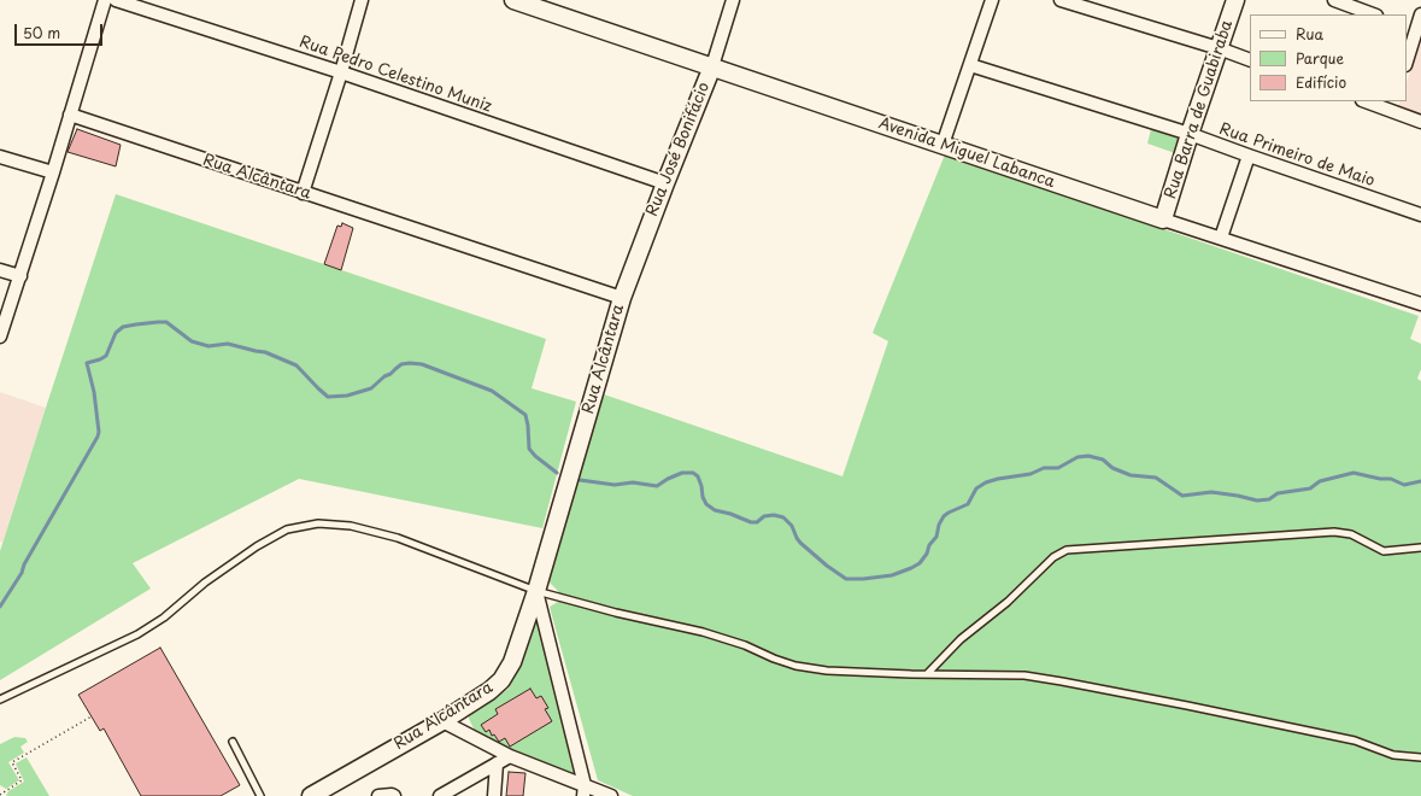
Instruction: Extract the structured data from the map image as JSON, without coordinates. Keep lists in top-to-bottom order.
{
  "streets": {
    "main road": [
      "Rua Barra de Guabiraba",
      "Rua José Bonifácio",
      "Avenida Miguel Labanca",
      "Rua Alcântara"
    ],
    "street": ["Rua Pedro Celestino Muniz", "Rua Primeiro de Maio"]
  },
  "crossings": [
    ["Rua Pedro Celestino Muniz", "Rua José Bonifácio"],
    ["Rua Barra de Guabiraba", "Avenida Miguel Labanca"],
    ["Rua Barra de Guabiraba", "Rua Primeiro de Maio"],
    ["Rua José Bonifácio", "Avenida Miguel Labanca"],
    ["Rua José Bonifácio", "Rua Alcântara"]
  ],
  "legend": ["Rua", "Parque", "Edifício"],
  "scale_bar": "50 m"
}
